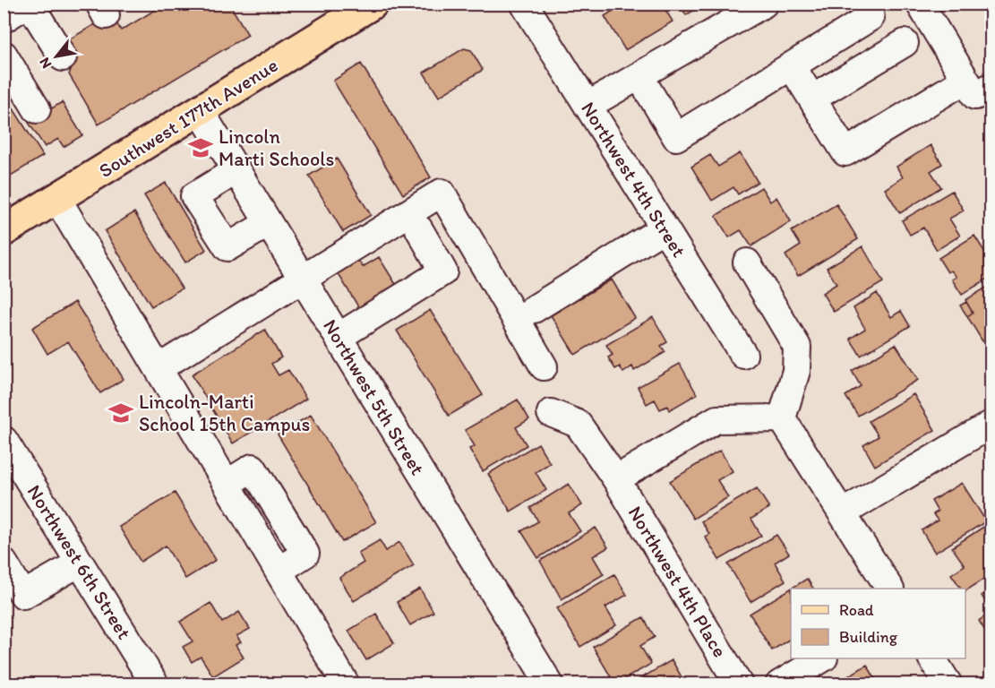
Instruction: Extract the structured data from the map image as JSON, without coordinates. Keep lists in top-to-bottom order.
{
  "streets": {
    "main road": ["Southwest 177th Avenue"],
    "street": [
      "Northwest 4th Street",
      "Northwest 5th Street",
      "Northwest 6th Street",
      "Northwest 4th Place"
    ]
  },
  "crossings": [
    ["Southwest 177th Avenue", "Northwest 5th Street"]
  ],
  "places": {
    "school or university": ["Lincoln Marti Schools", "Lincoln-Marti School 15th Campus"]
  },
  "legend": ["Road", "Building"],
  "north": "bottom left"
}
